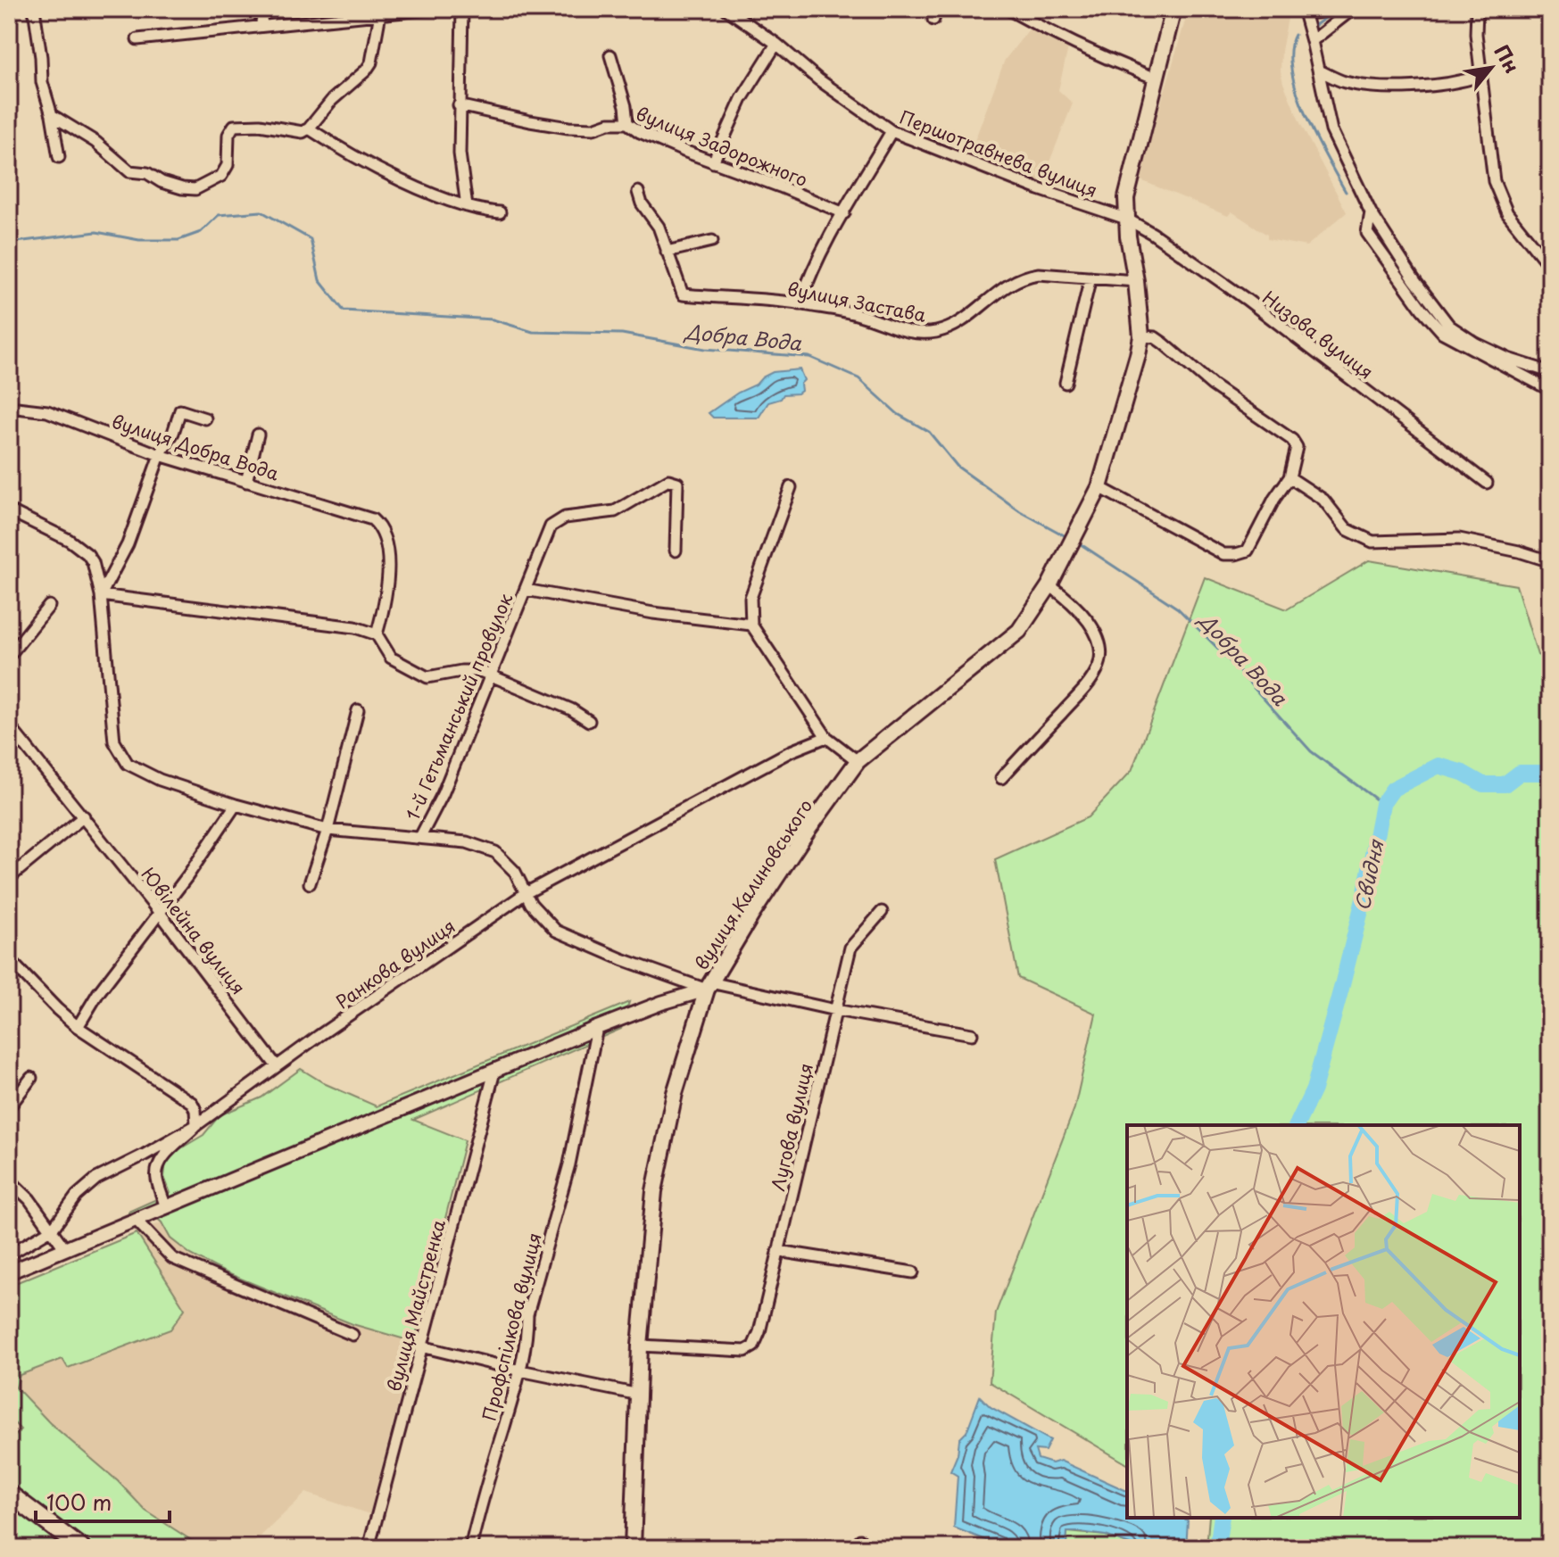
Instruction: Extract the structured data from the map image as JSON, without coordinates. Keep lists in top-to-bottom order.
{
  "streets": {
    "main road": ["вулиця Калиновського"],
    "street": [
      "вулиця Задорожного",
      "Першотравнева вулиця",
      "вулиця Застава",
      "Низова вулиця",
      "вулиця Добра Вода",
      "1-й Гетьманський провулок",
      "Ювілейна вулиця",
      "Ранкова вулиця",
      "Лугова вулиця",
      "вулиця Майстренка",
      "Профспілкова вулиця"
    ]
  },
  "crossings": [
    ["Першотравнева вулиця", "Низова вулиця"],
    ["Першотравнева вулиця", "вулиця Калиновського"],
    ["вулиця Застава", "вулиця Калиновського"],
    ["Низова вулиця", "вулиця Калиновського"],
    ["вулиця Калиновського", "Лугова вулиця"],
    ["Ювілейна вулиця", "Ранкова вулиця"]
  ],
  "water": ["Добра Вода", "Свидня"],
  "scale_bar": "100 m",
  "north": "top right"
}
